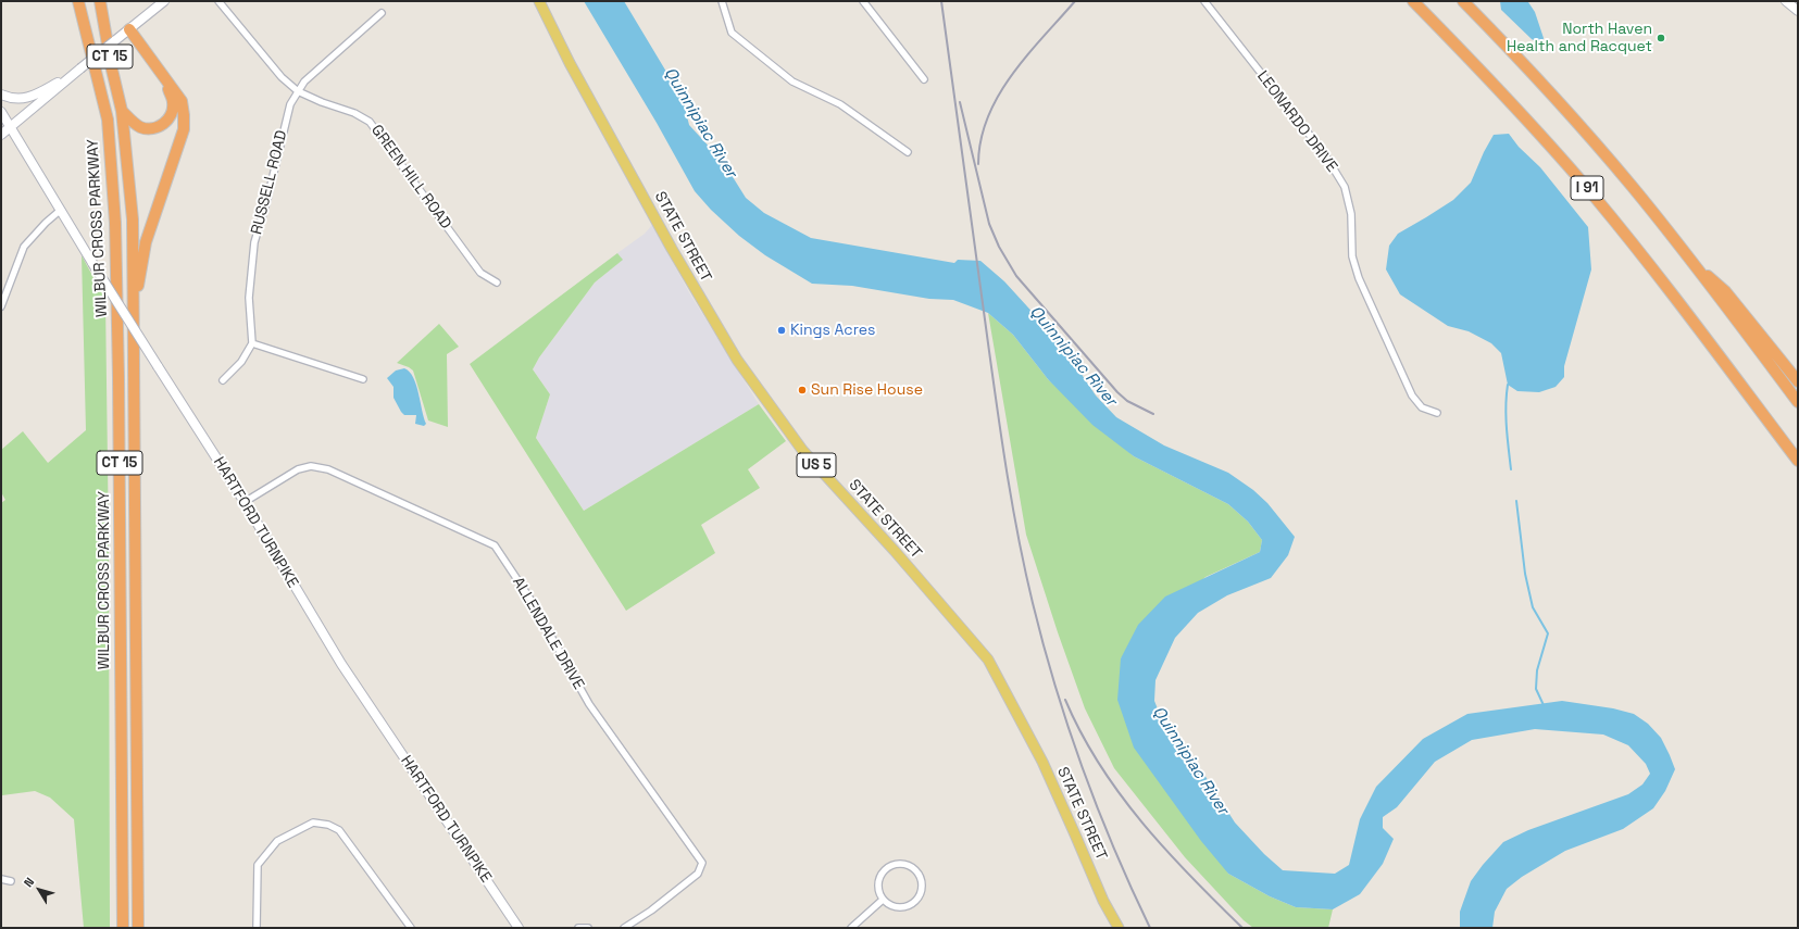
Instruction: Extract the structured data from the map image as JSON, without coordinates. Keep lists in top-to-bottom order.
{
  "streets": {
    "highway": ["CT 15", "I 91", "WILBUR CROSS PARKWAY"],
    "main road": ["STATE STREET", "US 5", "HARTFORD TURNPIKE"],
    "street": [
      "LEONARDO DRIVE",
      "GREEN HILL ROAD",
      "RUSSELL ROAD",
      "ALLENDALE DRIVE"
    ]
  },
  "crossings": [
    ["GREEN HILL ROAD", "RUSSELL ROAD"],
    ["HARTFORD TURNPIKE", "ALLENDALE DRIVE"]
  ],
  "water": ["Quinnipiac River"],
  "places": ["North Haven Health and Racquet", "Kings Acres", "Sun Rise House"],
  "north": "top left"
}
